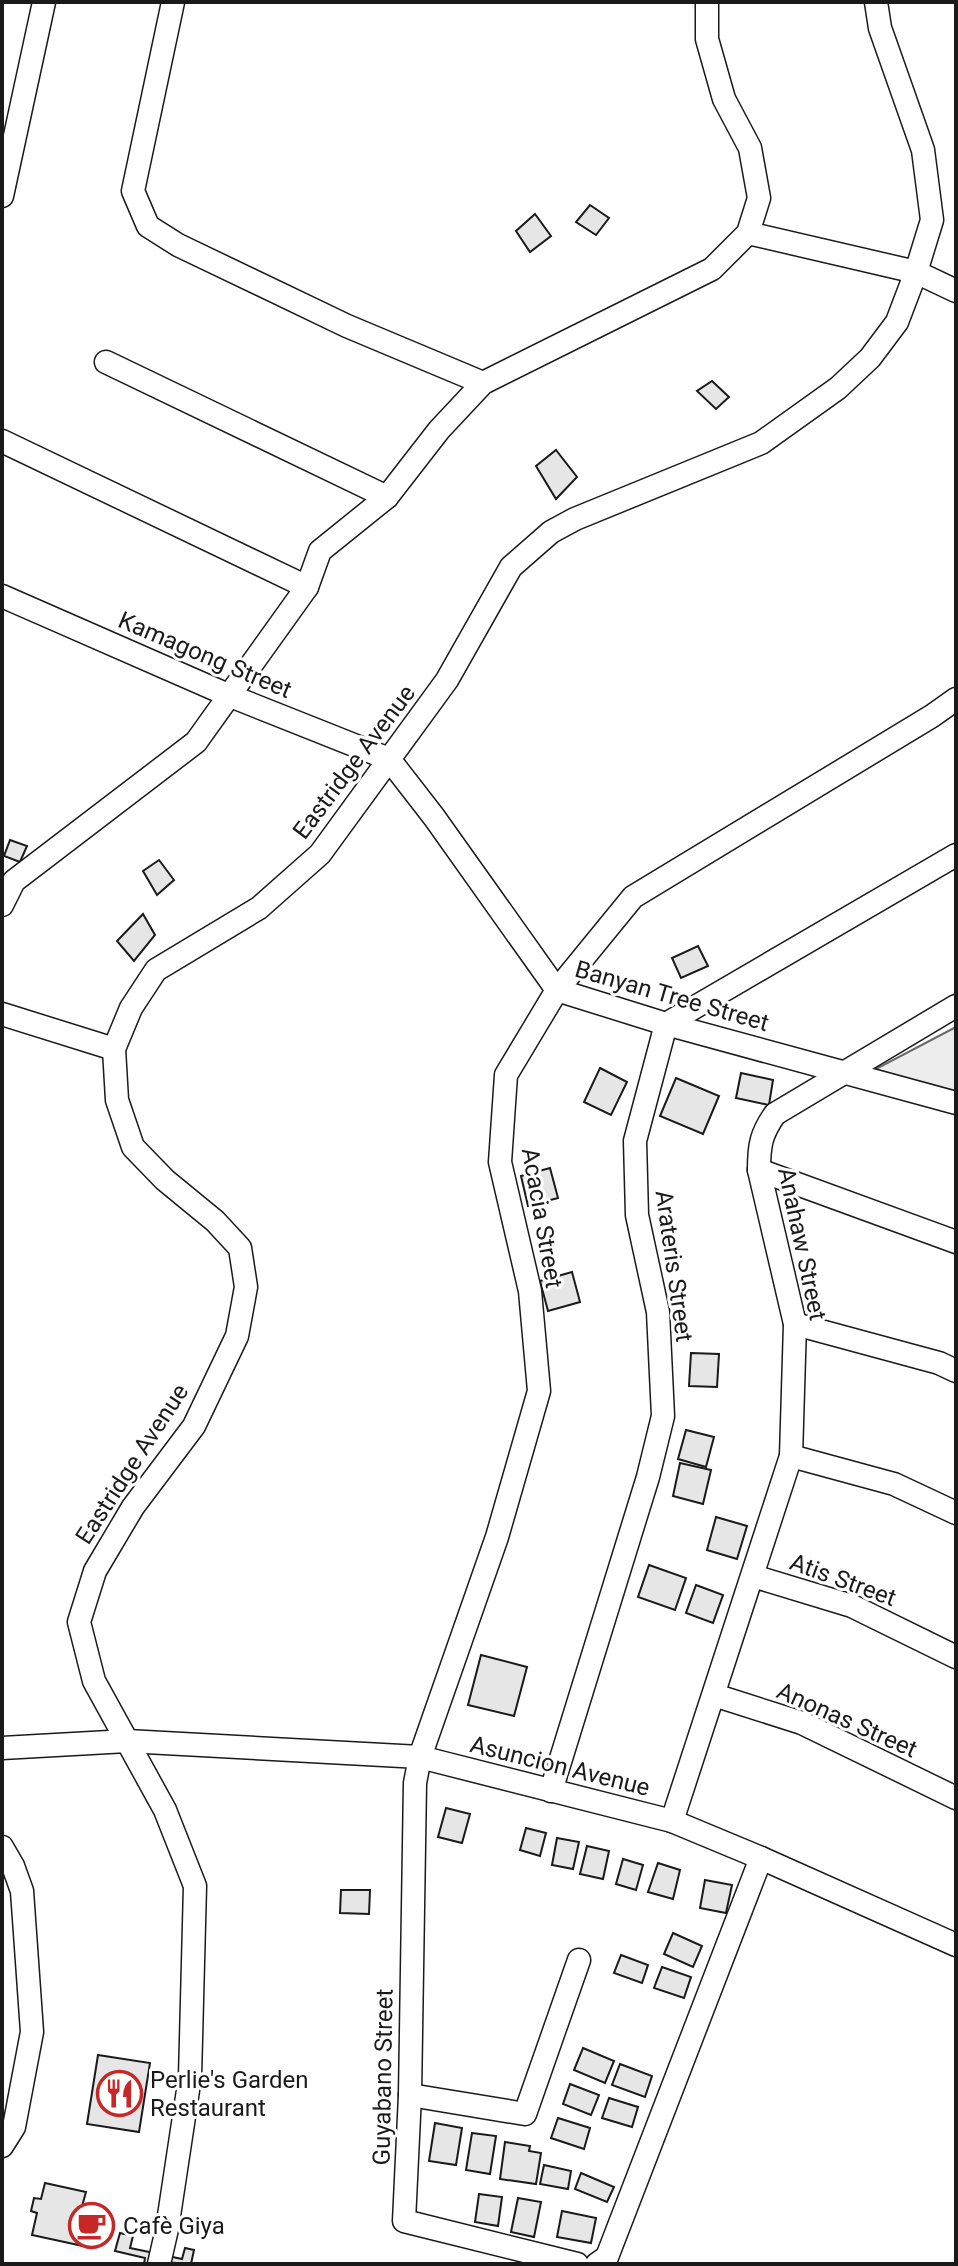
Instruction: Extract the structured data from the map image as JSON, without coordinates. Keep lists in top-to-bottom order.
{
  "streets": {
    "street": [
      "Kamagong Street",
      "Eastridge Avenue",
      "Banyan Tree Street",
      "Acacia Street",
      "Anahaw Street",
      "Arateris Street",
      "Atis Street",
      "Anonas Street",
      "Asuncion Avenue",
      "Guyabano Street"
    ]
  },
  "crossings": [
    ["Kamagong Street", "Eastridge Avenue"],
    ["Kamagong Street", "Banyan Tree Street"],
    ["Eastridge Avenue", "Banyan Tree Street"],
    ["Eastridge Avenue", "Asuncion Avenue"],
    ["Banyan Tree Street", "Acacia Street"],
    ["Banyan Tree Street", "Anahaw Street"],
    ["Banyan Tree Street", "Arateris Street"],
    ["Acacia Street", "Asuncion Avenue"],
    ["Acacia Street", "Guyabano Street"],
    ["Anahaw Street", "Atis Street"],
    ["Anahaw Street", "Anonas Street"],
    ["Anahaw Street", "Asuncion Avenue"],
    ["Arateris Street", "Asuncion Avenue"],
    ["Asuncion Avenue", "Guyabano Street"]
  ],
  "places": {
    "restaurant": ["Perlie's Garden Restaurant"],
    "cafe": ["Cafè Giya"]
  }
}
